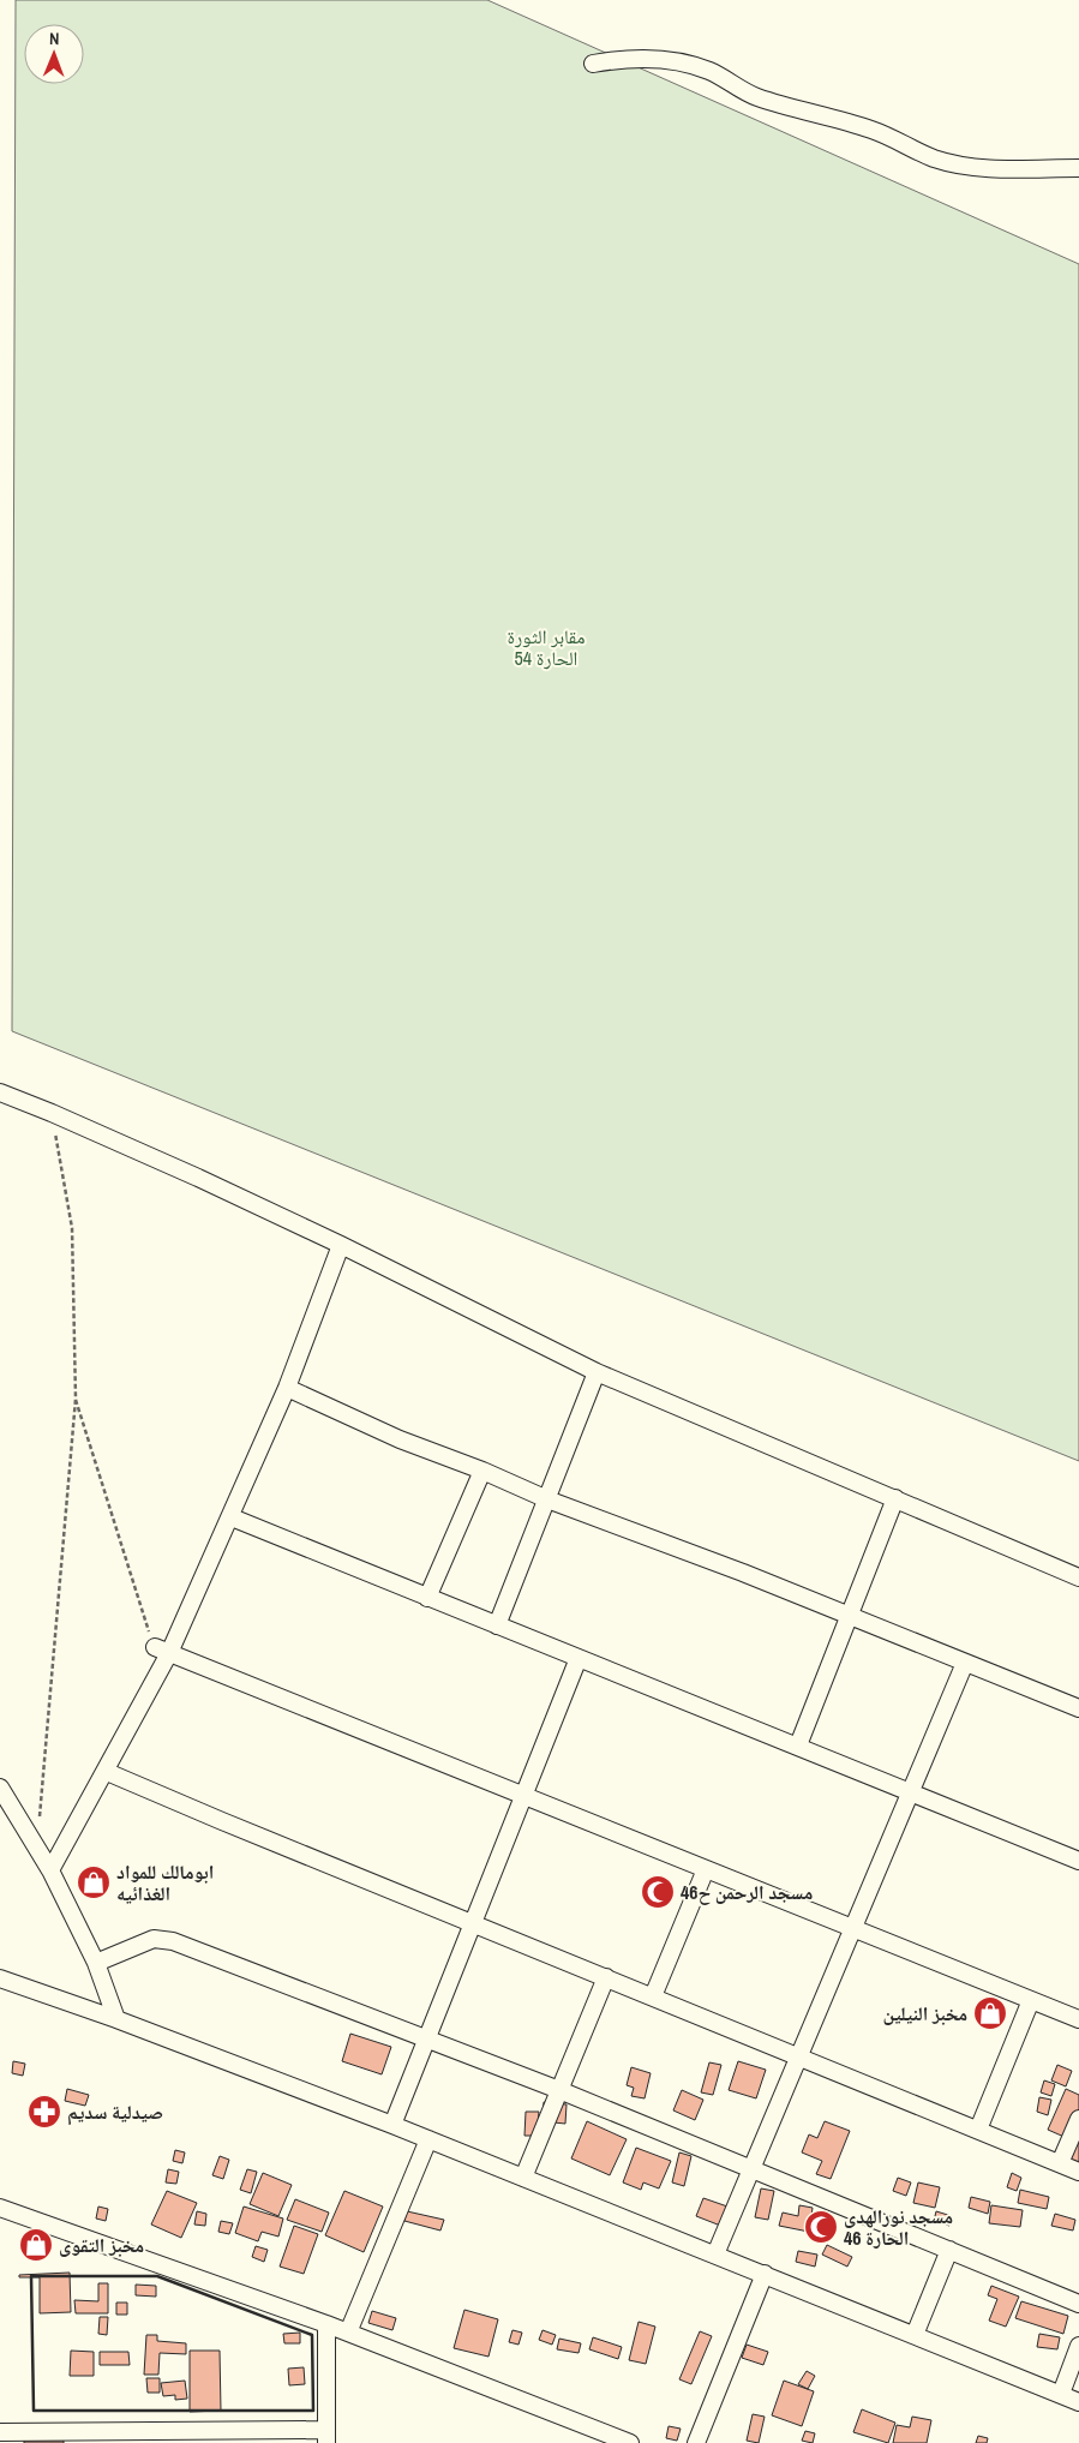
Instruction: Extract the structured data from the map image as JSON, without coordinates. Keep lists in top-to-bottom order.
{
  "parks": ["مقابر الثورة الحارة 54"],
  "places": {
    "shop": ["ابومالك للمواد الغذائيه", "مخبز النيلين", "مخبز التقوى"],
    "mosque": ["مسجد الرحمن ح46", "مسجد نورالهدى الحارة 46"],
    "pharmacy": ["صيدلية سديم"]
  },
  "north": "top"
}
